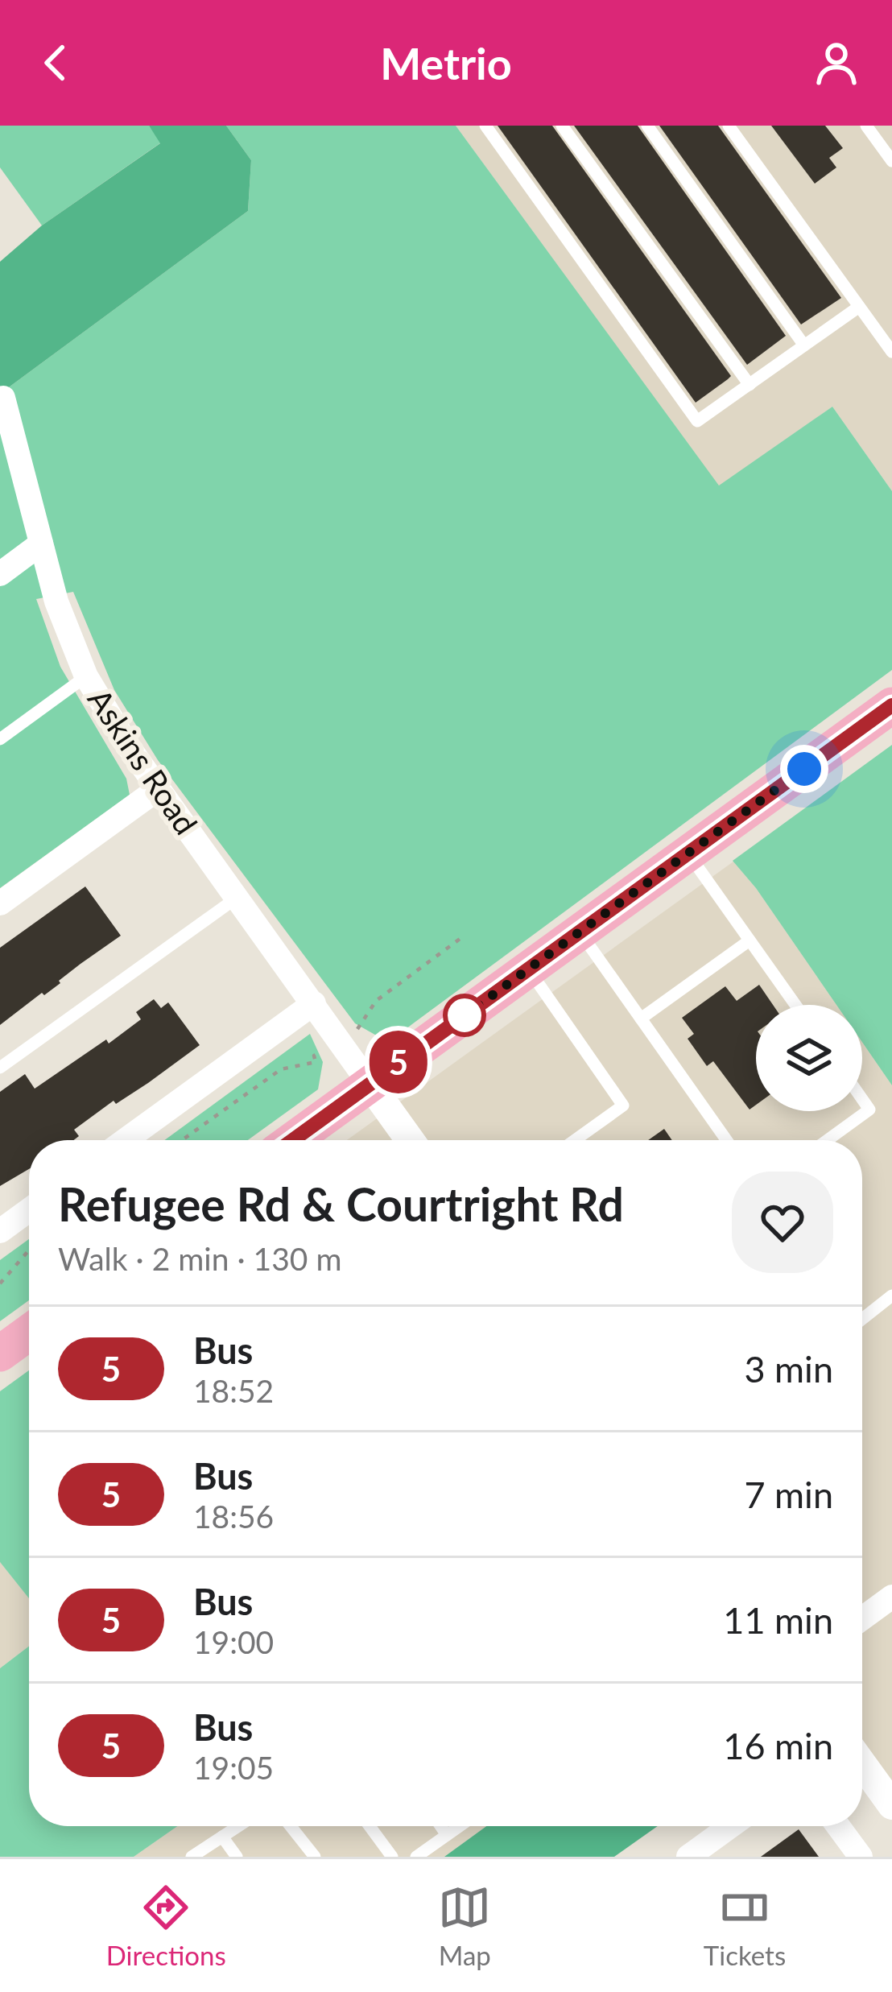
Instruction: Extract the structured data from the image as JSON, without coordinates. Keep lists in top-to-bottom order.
{
  "streets": {
    "street": ["Askins Road"]
  },
  "lines": ["bus line 5"],
  "page": {
    "header": "Metrio",
    "on_map": "5",
    "heading": ["Refugee Rd & Courtright Rd", "Walk · 2 min · 130 m"],
    "list": [
      {
        "mark": "5",
        "name": "Bus",
        "note": "18:52",
        "value": "3 min"
      },
      {
        "mark": "5",
        "name": "Bus",
        "note": "18:56",
        "value": "7 min"
      },
      {
        "mark": "5",
        "name": "Bus",
        "note": "19:00",
        "value": "11 min"
      },
      {
        "mark": "5",
        "name": "Bus",
        "note": "19:05",
        "value": "16 min"
      }
    ],
    "tabs": ["Directions", "Map", "Tickets"]
  }
}
